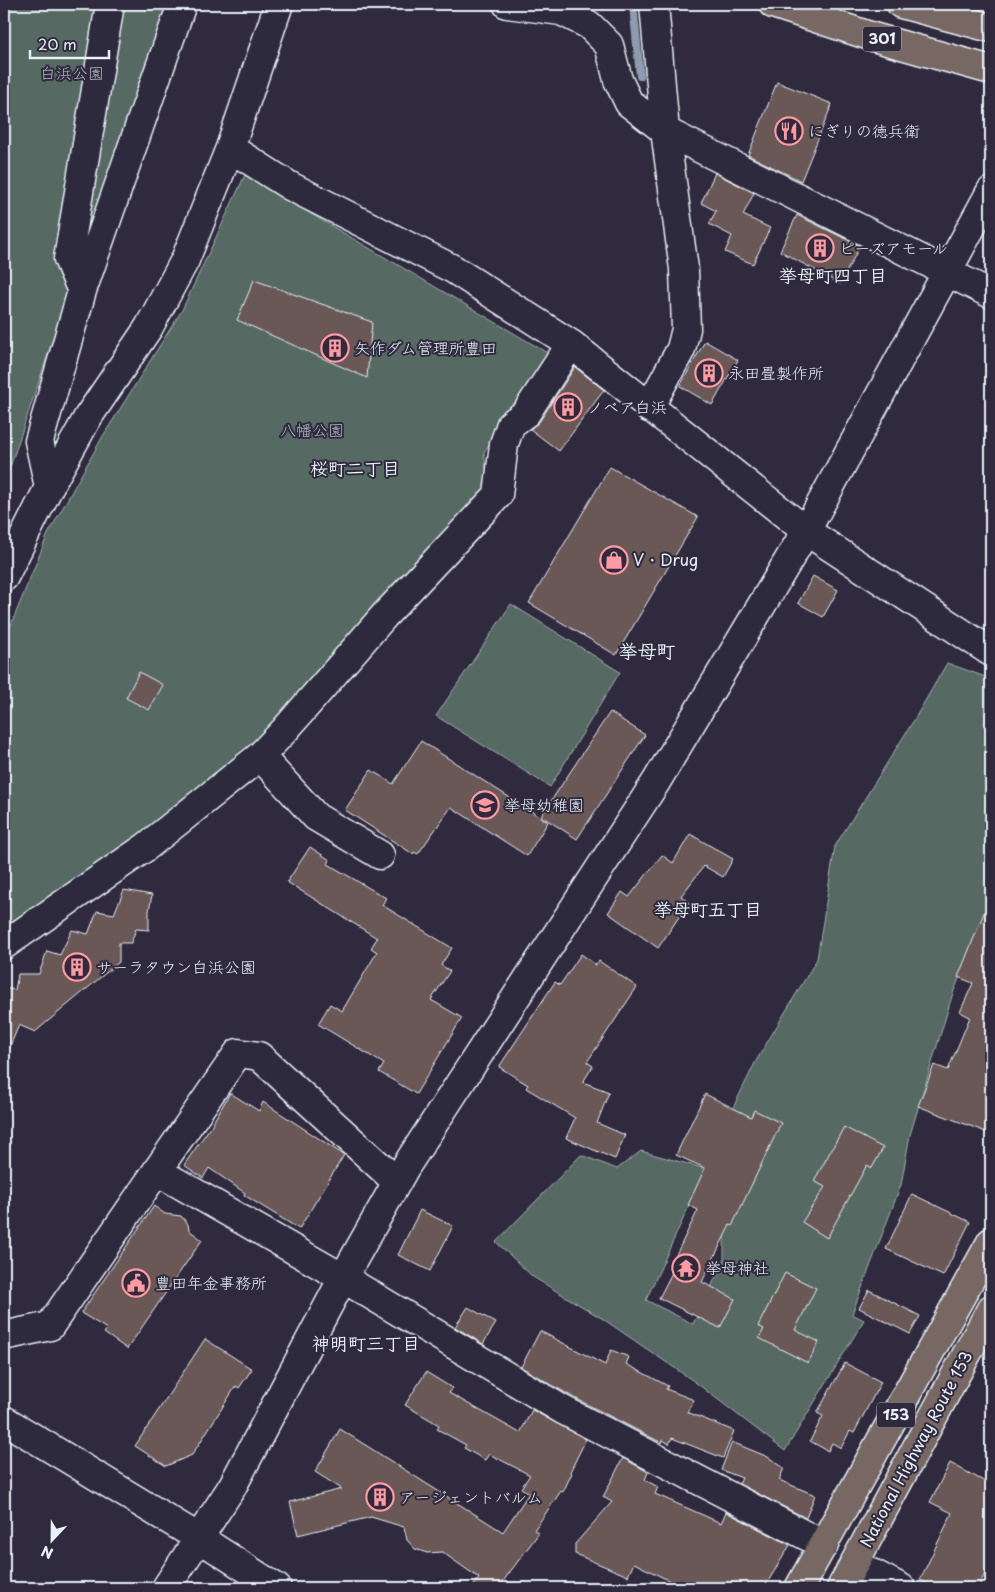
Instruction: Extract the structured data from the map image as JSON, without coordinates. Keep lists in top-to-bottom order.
{
  "streets": {
    "highway": ["301", "153", "National Highway Route 153"]
  },
  "districts": [
    "挙母町四丁目",
    "桜町二丁目",
    "挙母町",
    "挙母町五丁目",
    "神明町三丁目"
  ],
  "parks": ["白浜公園", "八幡公園"],
  "places": {
    "restaurant": ["にぎりの徳兵衛"],
    "building": [
      "ピーズアモール",
      "矢作ダム管理所豊田",
      "永田畳製作所",
      "ノベア白浜",
      "サーラタウン白浜公園",
      "アージェントバルム"
    ],
    "shop": ["V・Drug"],
    "school or university": ["挙母幼稚園"],
    "temple": ["挙母神社"],
    "public building": ["豊田年金事務所"]
  },
  "scale_bar": "20 m",
  "north": "bottom"
}
